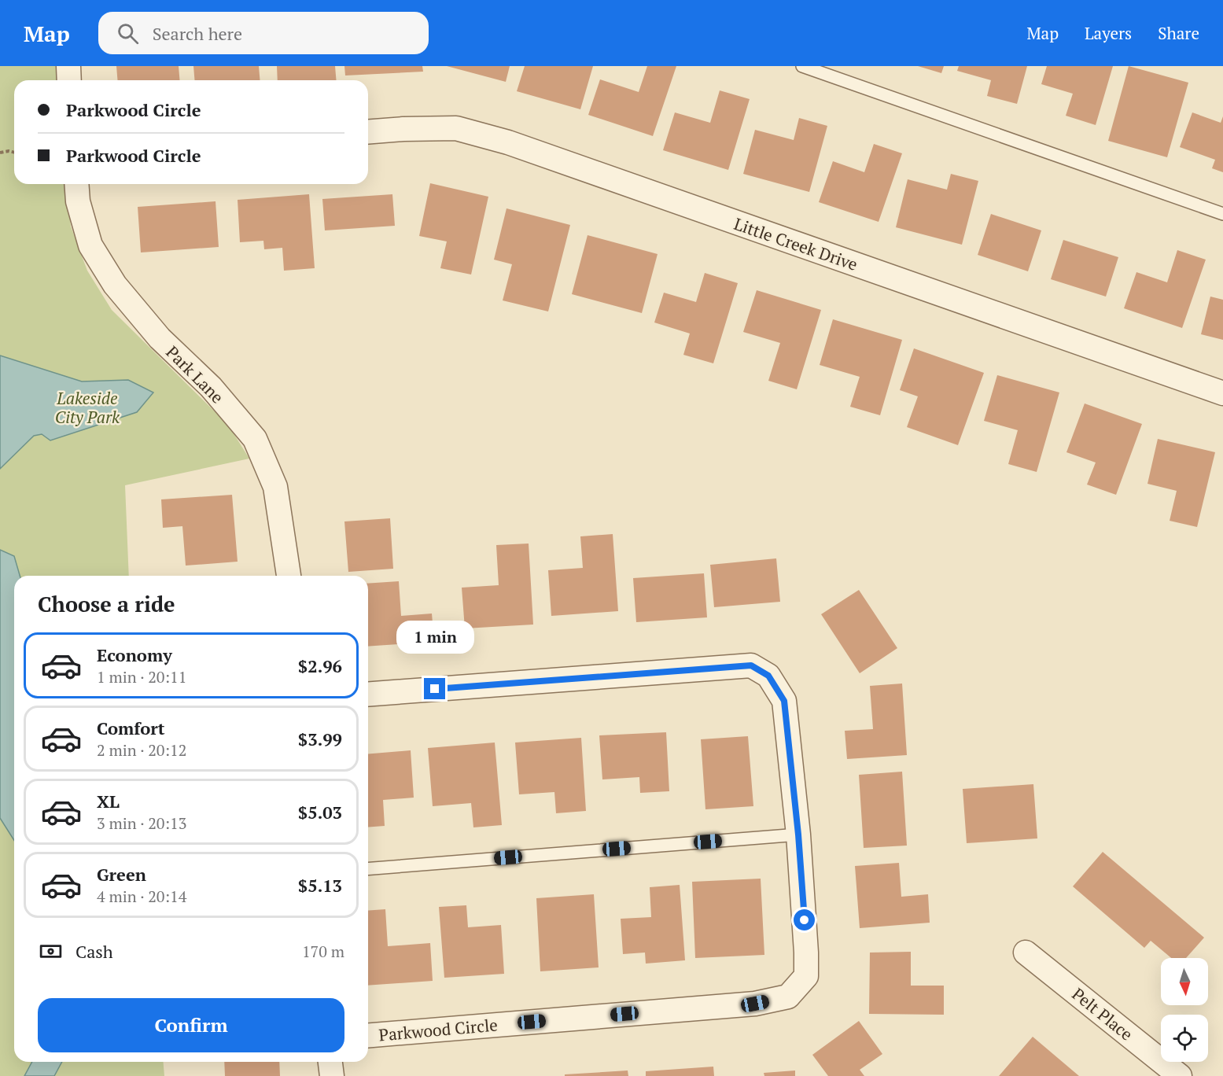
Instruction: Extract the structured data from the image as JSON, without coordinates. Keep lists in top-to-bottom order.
{
  "streets": {
    "street": [
      "Little Creek Drive",
      "Park Lane",
      "Pelt Place",
      "Parkwood Circle"
    ]
  },
  "parks": ["Lakeside City Park"],
  "north": "bottom",
  "page": {
    "header": "Map",
    "search": "Search here",
    "nav": ["Map", "Layers", "Share"],
    "banner": ["Parkwood Circle", "Parkwood Circle"],
    "heading": "Choose a ride",
    "bubble": "1 min",
    "list": [
      {
        "name": "Economy",
        "note": "1 min · 20:11",
        "value": "$2.96"
      },
      {
        "name": "Comfort",
        "note": "2 min · 20:12",
        "value": "$3.99"
      },
      {
        "name": "XL",
        "note": "3 min · 20:13",
        "value": "$5.03"
      },
      {
        "name": "Green",
        "note": "4 min · 20:14",
        "value": "$5.13"
      }
    ],
    "pay": ["Cash", "170 m"],
    "buttons": "Confirm"
  }
}
